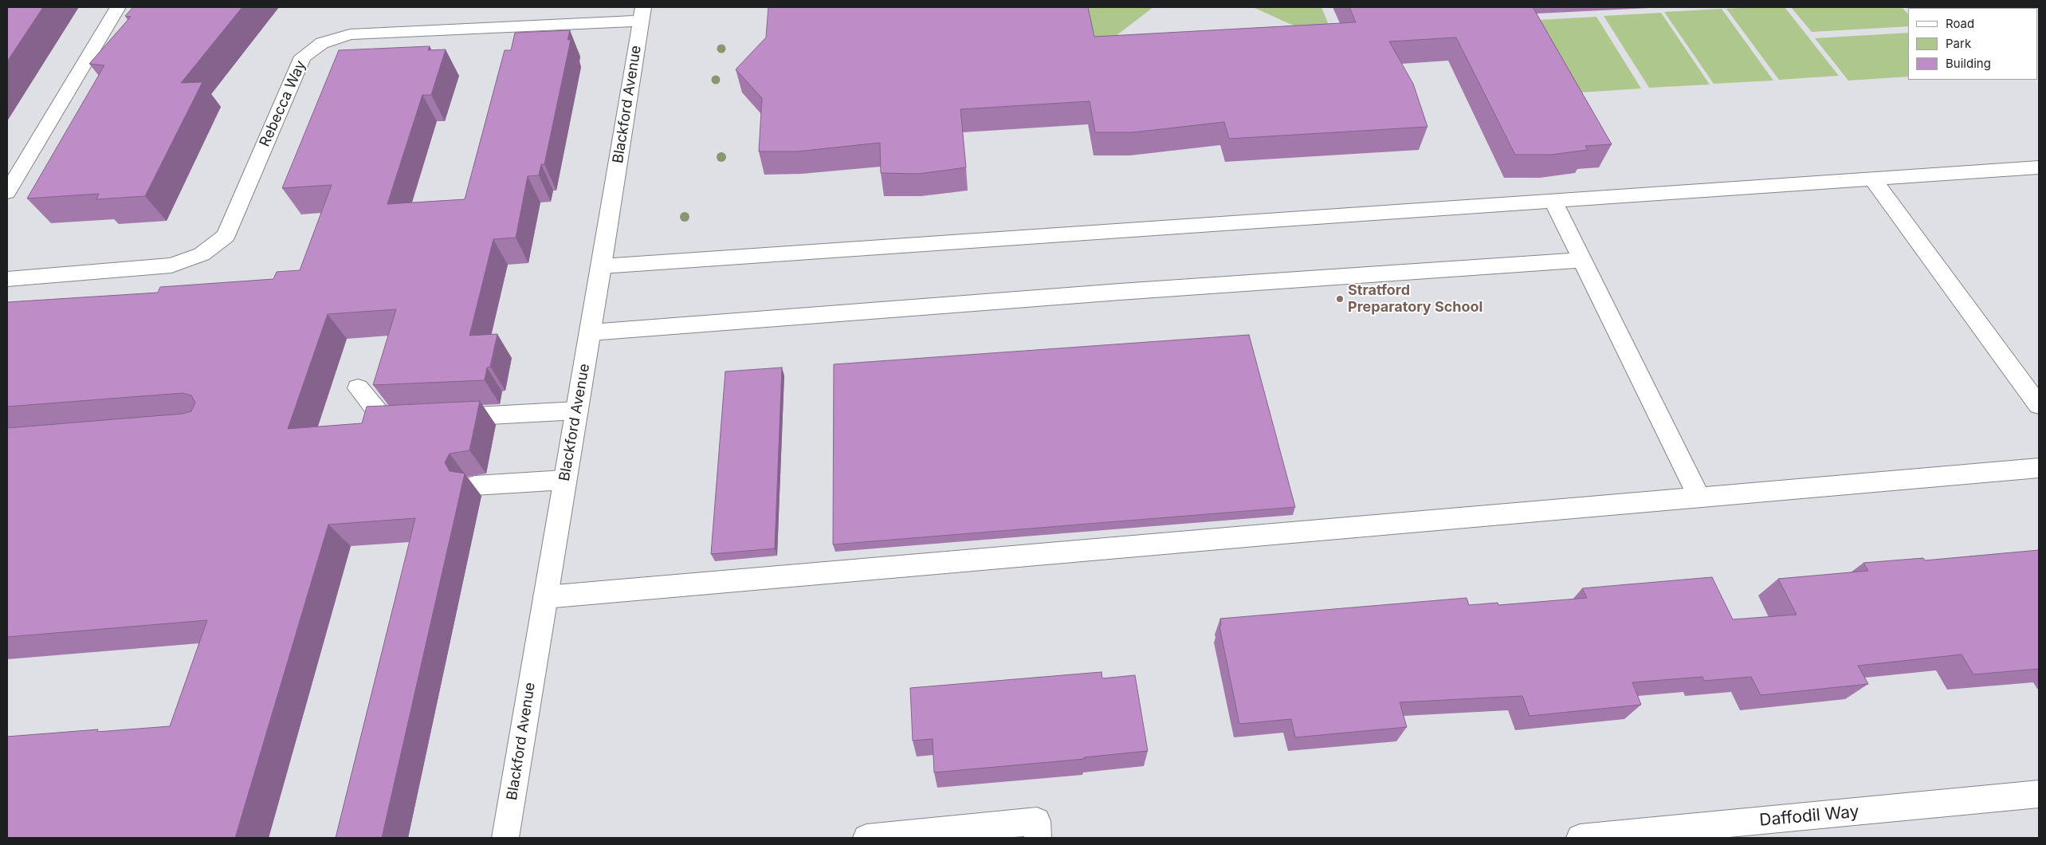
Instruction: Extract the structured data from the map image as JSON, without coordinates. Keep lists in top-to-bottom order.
{
  "streets": {
    "street": ["Rebecca Way", "Blackford Avenue", "Daffodil Way"]
  },
  "crossings": [
    ["Rebecca Way", "Blackford Avenue"]
  ],
  "places": ["Stratford Preparatory School"],
  "legend": ["Road", "Park", "Building"]
}
